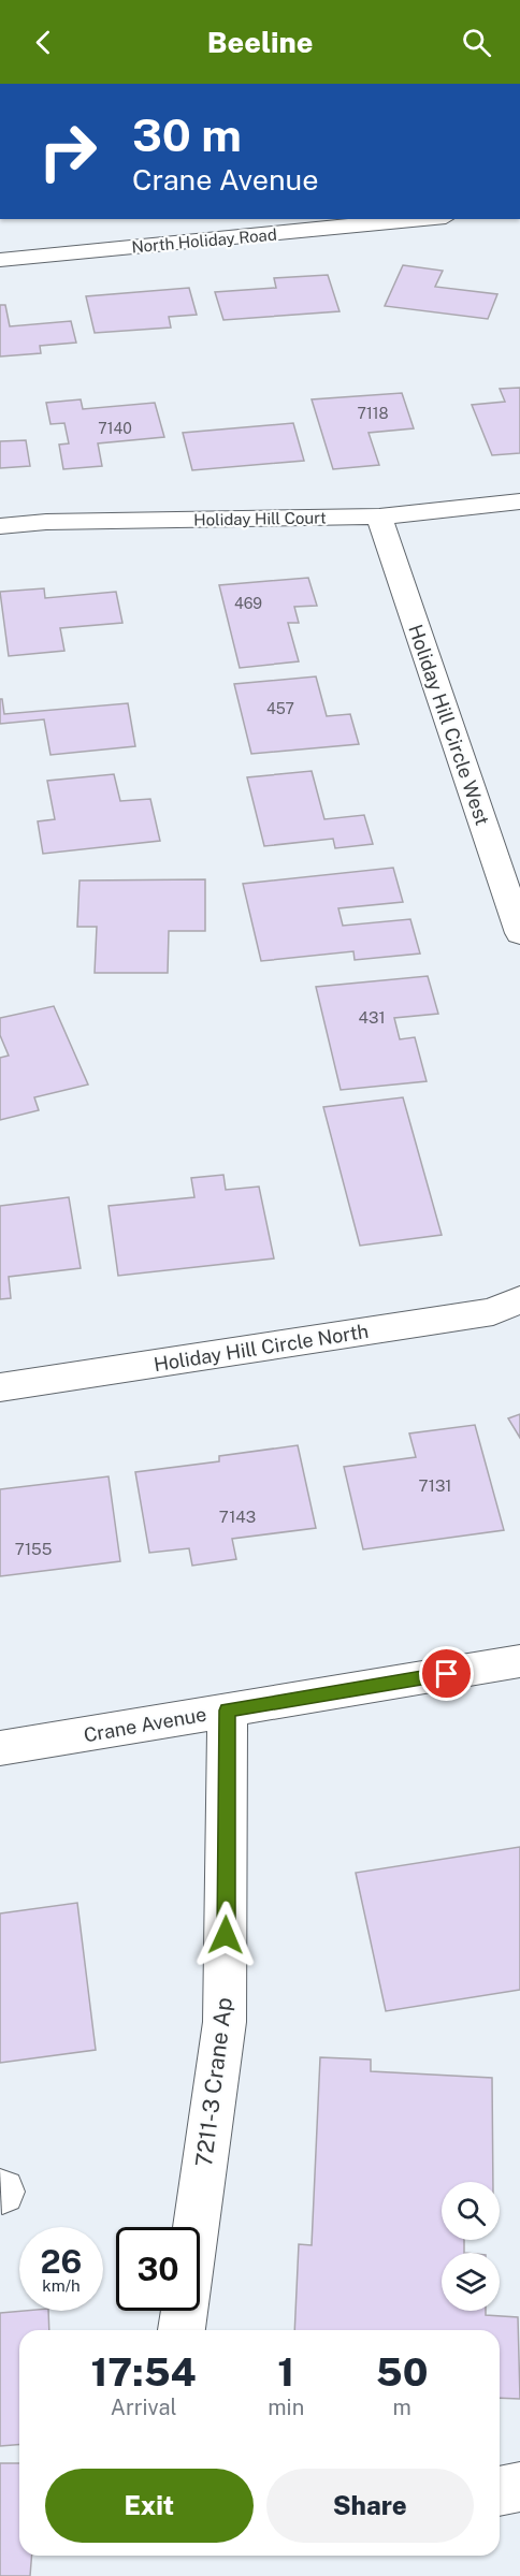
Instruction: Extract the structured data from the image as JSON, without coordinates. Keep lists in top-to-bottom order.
{
  "streets": {
    "street": [
      "North Holiday Road",
      "Holiday Hill Court",
      "Holiday Hill Circle West",
      "Holiday Hill Circle North",
      "Crane Avenue",
      "7211-3 Crane Ap"
    ]
  },
  "crossings": [
    ["Holiday Hill Court", "Holiday Hill Circle West"],
    ["Crane Avenue", "7211-3 Crane Ap"]
  ],
  "house_numbers": [
    "7118",
    "7140",
    "469",
    "457",
    "431",
    "7131",
    "7143",
    "7155"
  ],
  "page": {
    "header": "Beeline",
    "turn": ["30 m", "Crane Avenue"],
    "speed": "26 km/h",
    "limit": "30",
    "eta": [
      "17:54",
      "Arrival",
      "1",
      "min",
      "50",
      "m"
    ],
    "buttons": ["Exit", "Share"]
  }
}
